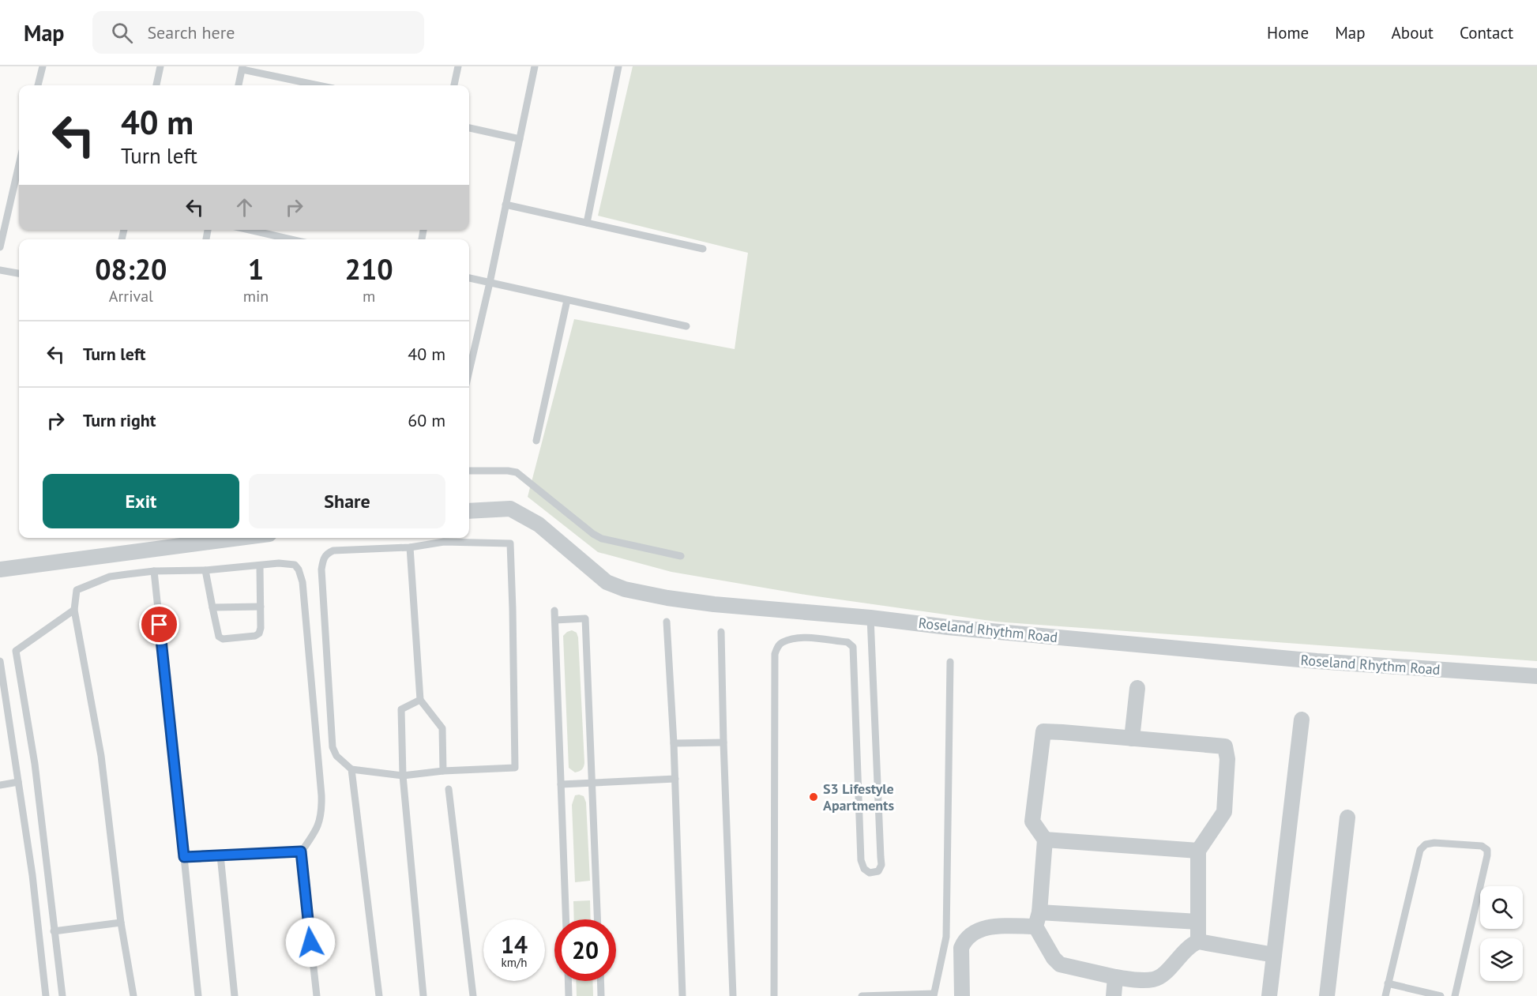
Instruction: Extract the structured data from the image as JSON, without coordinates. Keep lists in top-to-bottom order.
{
  "streets": {
    "street": ["Roseland Rhythm Road"]
  },
  "places": ["S3 Lifestyle Apartments"],
  "page": {
    "header": "Map",
    "search": "Search here",
    "nav": [
      "Home",
      "Map",
      "About",
      "Contact"
    ],
    "turn": ["40 m", "Turn left"],
    "eta": [
      "08:20",
      "Arrival",
      "1",
      "min",
      "210",
      "m"
    ],
    "list": [
      {
        "name": "Turn left",
        "value": "40 m"
      },
      {
        "name": "Turn right",
        "value": "60 m"
      }
    ],
    "buttons": ["Exit", "Share"],
    "speed": "14 km/h",
    "limit": "20"
  }
}
